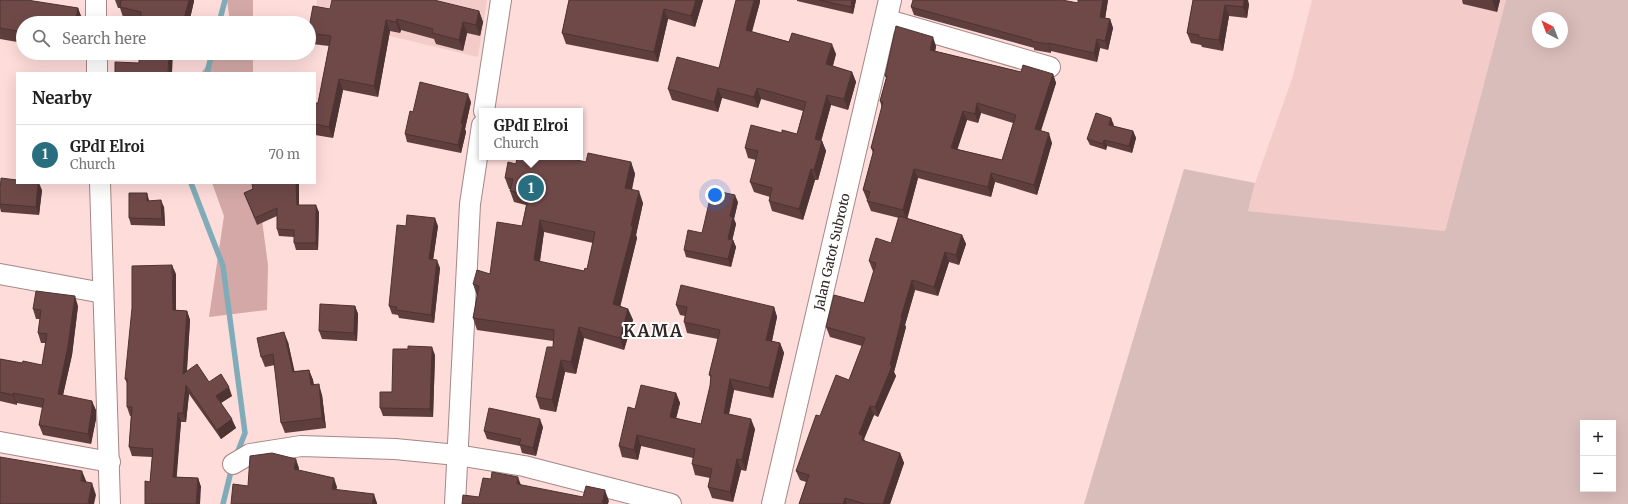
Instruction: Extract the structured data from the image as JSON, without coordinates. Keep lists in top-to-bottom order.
{
  "streets": {
    "street": ["Jalan Gatot Subroto"]
  },
  "districts": ["KAMA"],
  "north": "top left",
  "page": {
    "search": "Search here",
    "heading": "Nearby",
    "popup": ["GPdI Elroi", "Church"],
    "list": [
      {
        "mark": "1",
        "name": "GPdI Elroi",
        "note": "Church",
        "value": "70 m"
      }
    ],
    "pins": "1",
    "map_buttons": ["+", "−"]
  }
}
